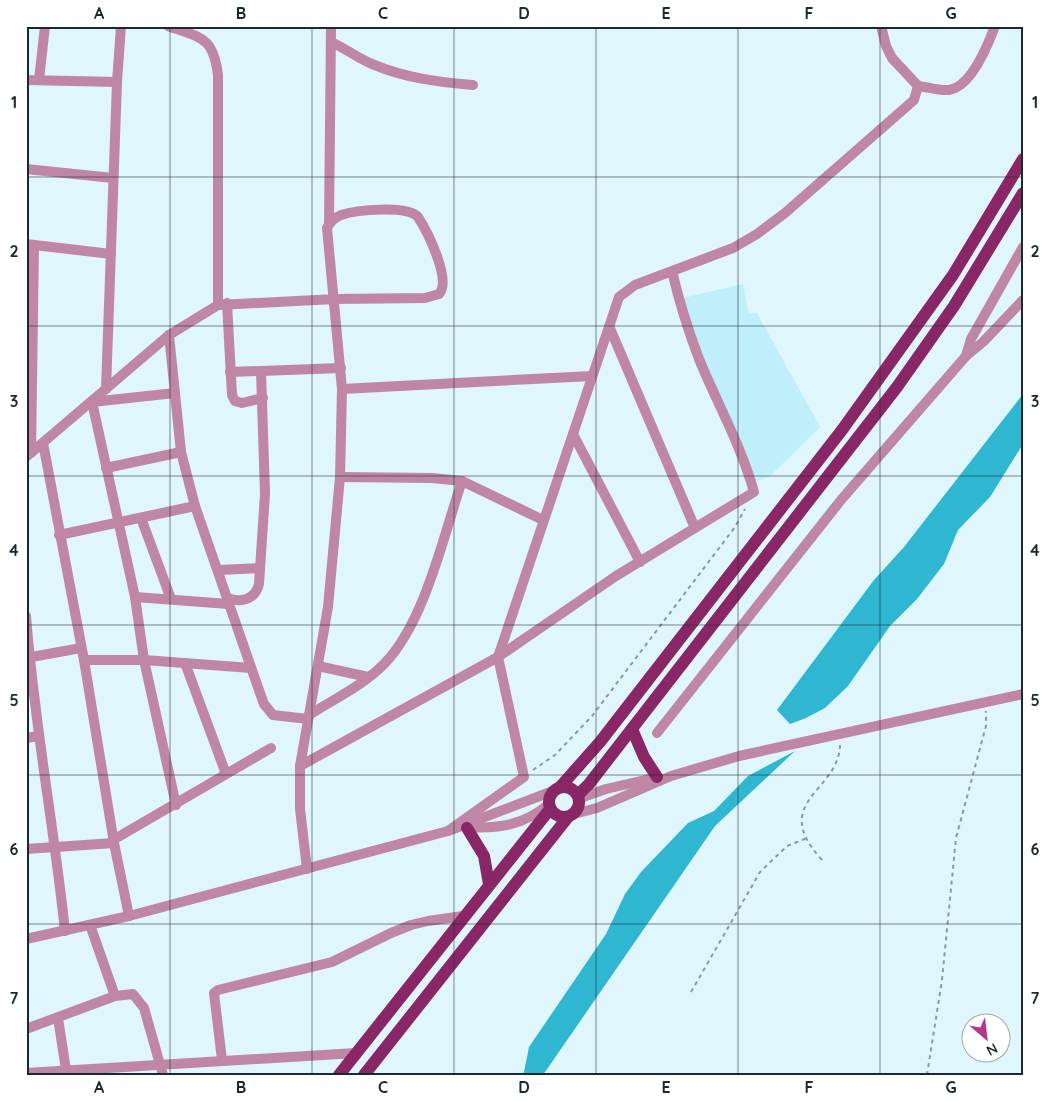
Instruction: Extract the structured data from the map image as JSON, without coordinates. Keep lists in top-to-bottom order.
{
  "north": "bottom right",
  "grid": {
    "columns": [
      "A",
      "B",
      "C",
      "D",
      "E",
      "F",
      "G"
    ],
    "rows": [
      "1",
      "2",
      "3",
      "4",
      "5",
      "6",
      "7"
    ]
  }
}
